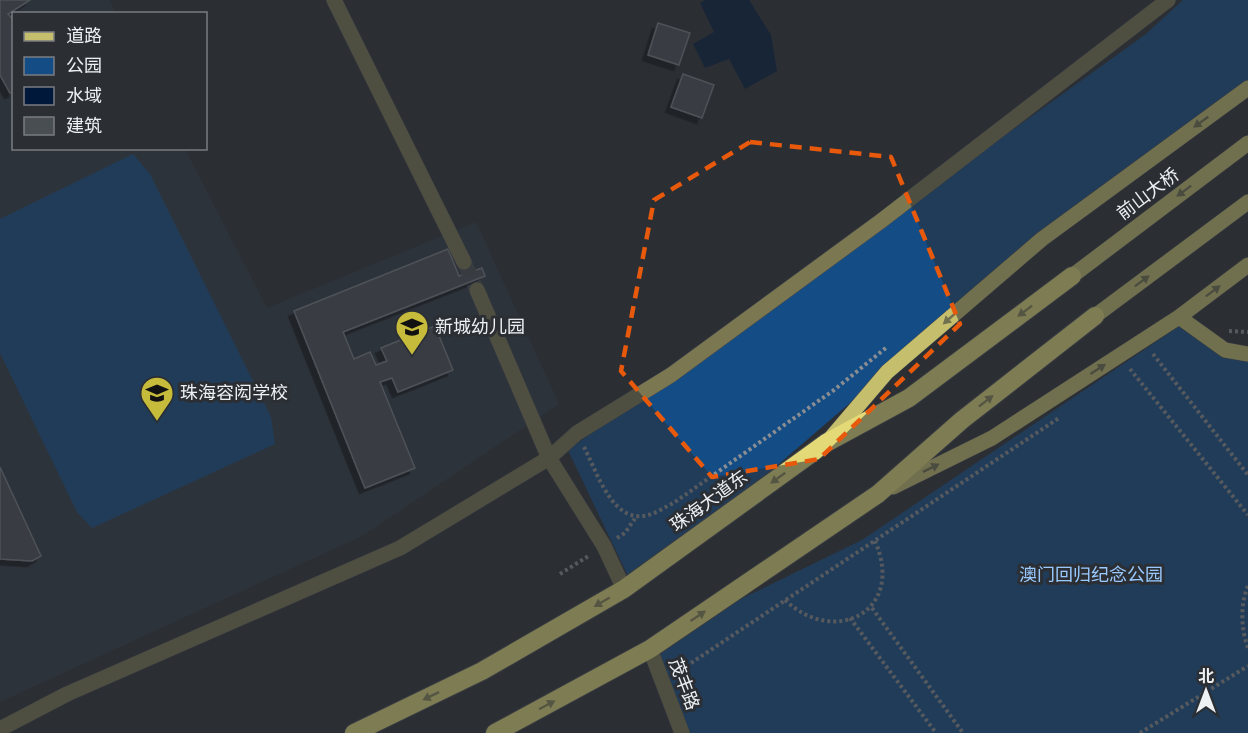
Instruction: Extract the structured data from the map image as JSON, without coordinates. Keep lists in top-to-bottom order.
{
  "streets": {
    "highway": ["珠海大道东"],
    "main road": ["前山大桥"],
    "street": ["茂丰路"]
  },
  "crossings": [
    ["前山大桥", "珠海大道东"]
  ],
  "parks": ["澳门回归纪念公园"],
  "places": {
    "school or university": ["新城幼儿园", "珠海容闳学校"]
  },
  "legend": [
    "道路",
    "公园",
    "水域",
    "建筑"
  ],
  "north": "top"
}
